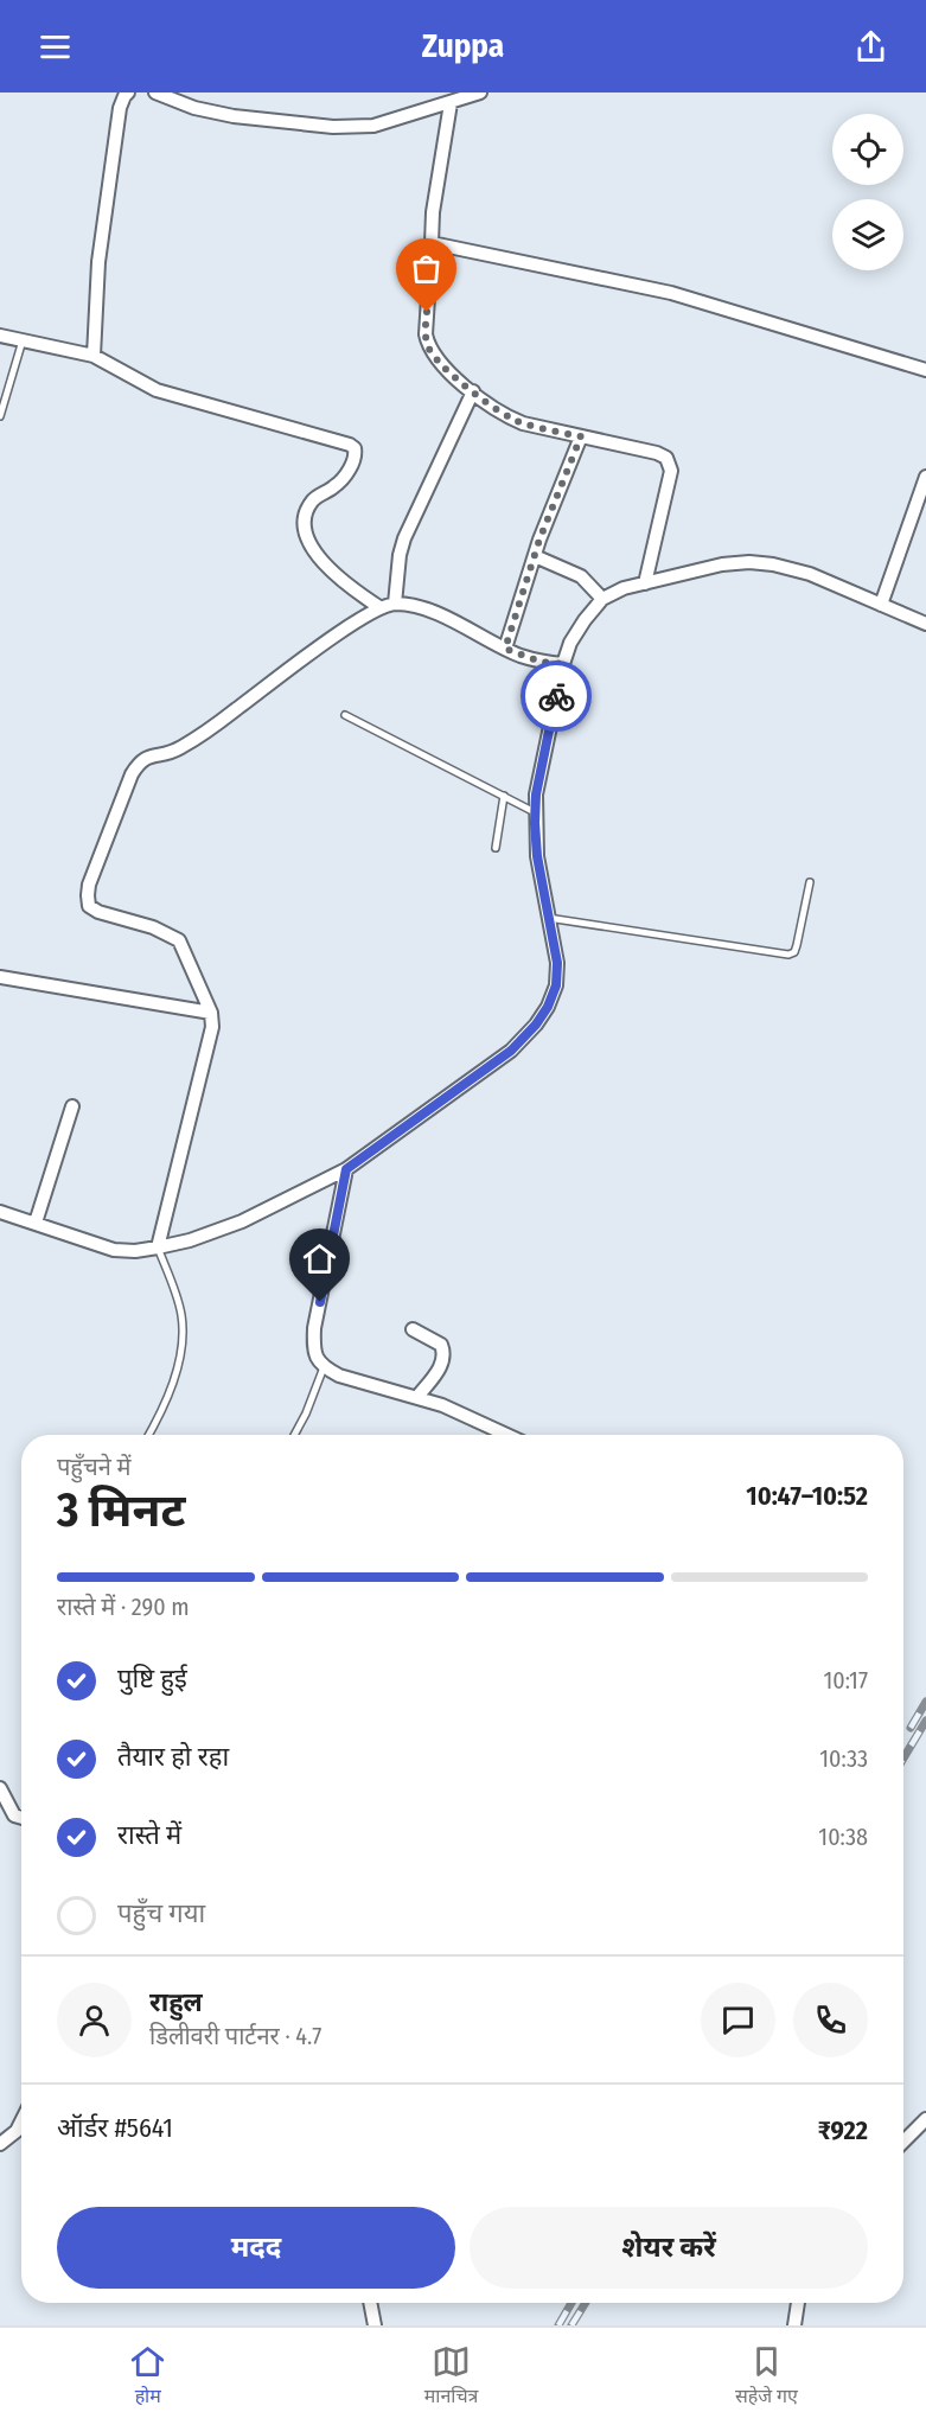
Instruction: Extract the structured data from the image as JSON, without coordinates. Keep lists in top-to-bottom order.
{
  "page": {
    "header": "Zuppa",
    "heading": ["3 मिनट", "पहुँचने में", "10:47–10:52"],
    "panel": [
      "राहुल",
      "डिलीवरी पार्टनर · 4.7",
      "ऑर्डर #5641",
      "₹922"
    ],
    "bar": "रास्ते में · 290 m",
    "list": [
      ["पुष्टि हुई", "10:17"],
      ["तैयार हो रहा", "10:33"],
      ["रास्ते में", "10:38"],
      "पहुँच गया"
    ],
    "buttons": ["मदद", "शेयर करें"],
    "tabs": ["होम", "मानचित्र", "सहेजे गए"]
  }
}
